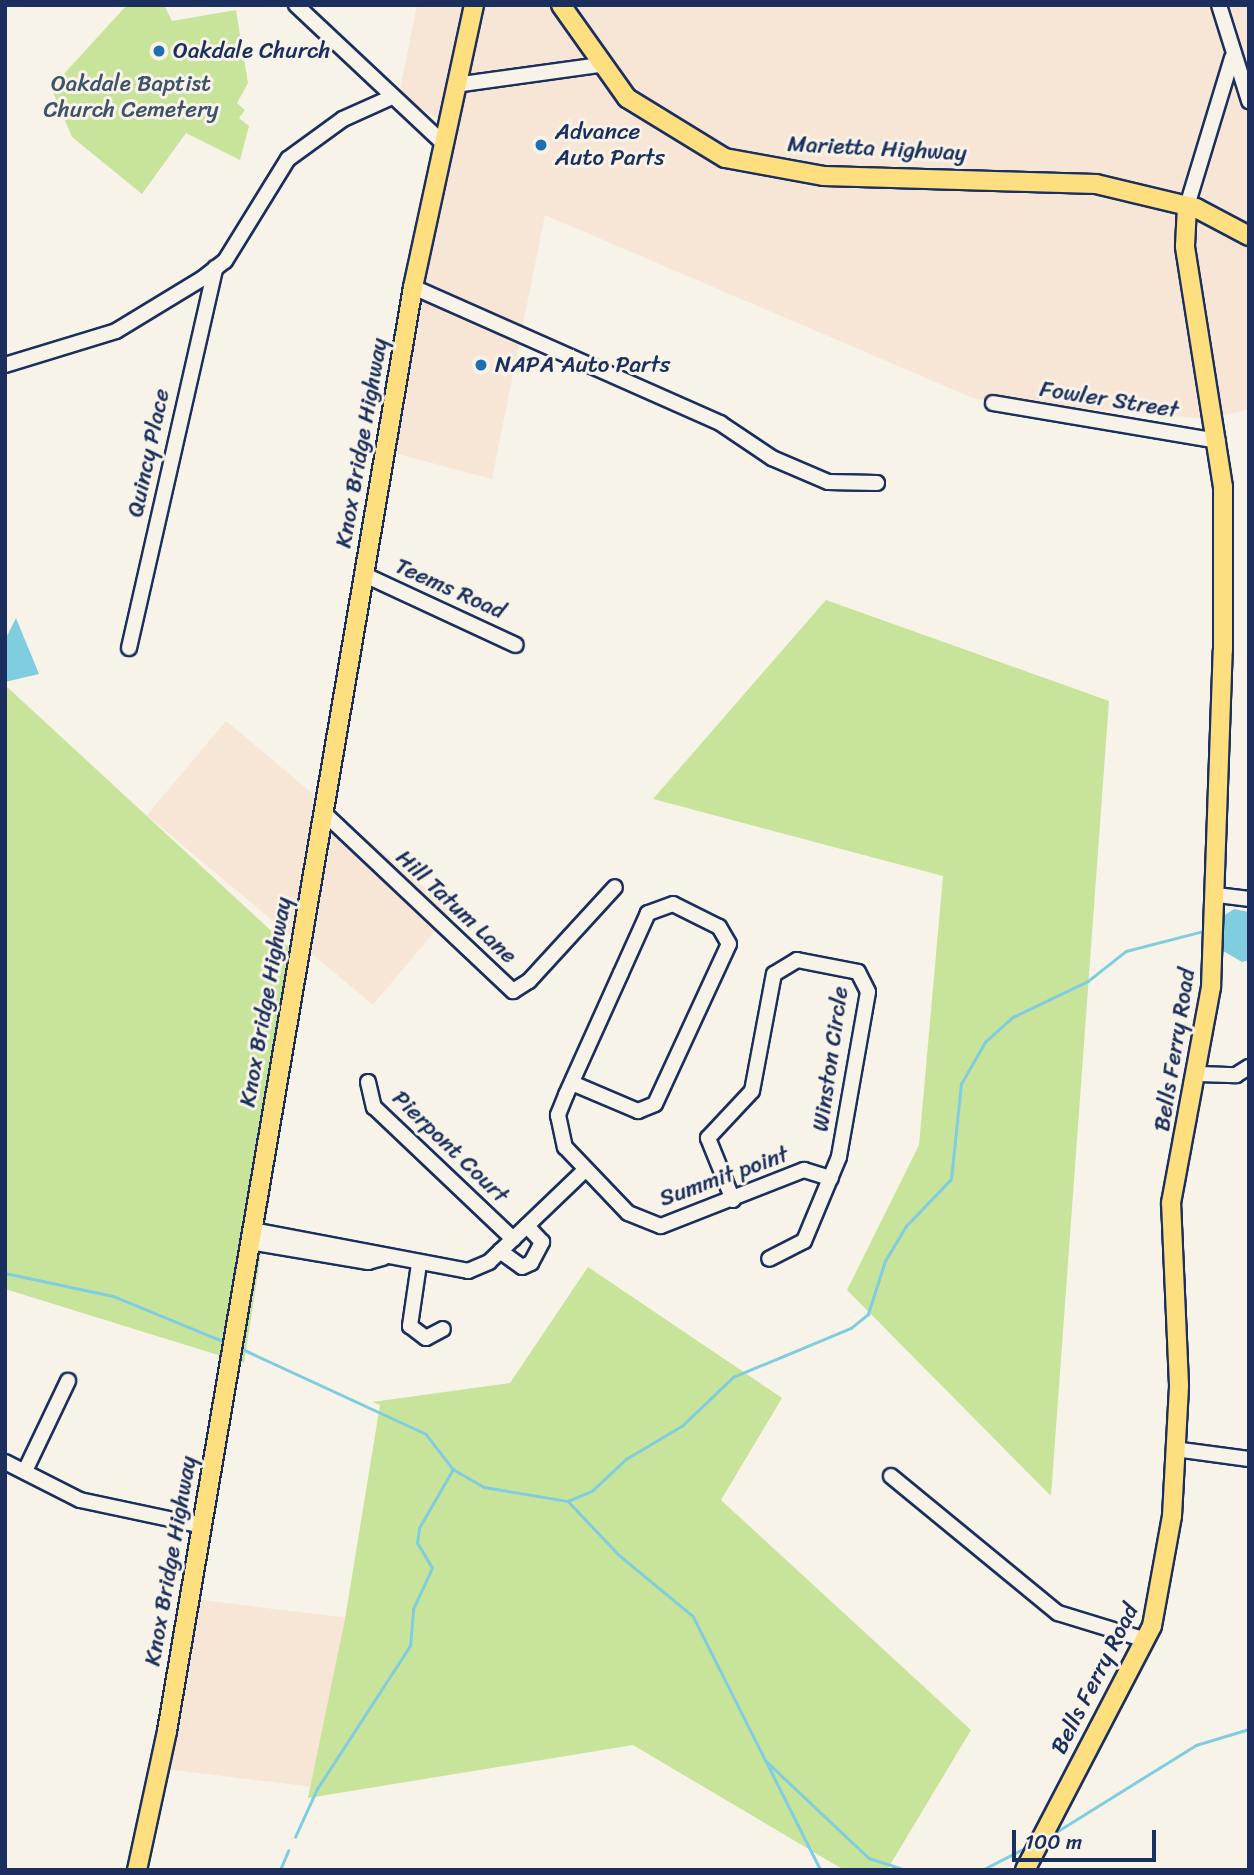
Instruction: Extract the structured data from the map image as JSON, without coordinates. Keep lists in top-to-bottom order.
{
  "streets": {
    "main road": ["Marietta Highway", "Knox Bridge Highway", "Bells Ferry Road"],
    "street": [
      "Fowler Street",
      "Quincy Place",
      "Teems Road",
      "Hill Tatum Lane",
      "Winston Circle",
      "Pierpont Court",
      "Summit point"
    ]
  },
  "crossings": [
    ["Marietta Highway", "Bells Ferry Road"],
    ["Fowler Street", "Bells Ferry Road"],
    ["Knox Bridge Highway", "Teems Road"],
    ["Knox Bridge Highway", "Hill Tatum Lane"],
    ["Winston Circle", "Summit point"]
  ],
  "parks": ["Oakdale Baptist Church Cemetery"],
  "places": ["Oakdale Church", "Advance Auto Parts", "NAPA Auto Parts"],
  "scale_bar": "100 m"
}
